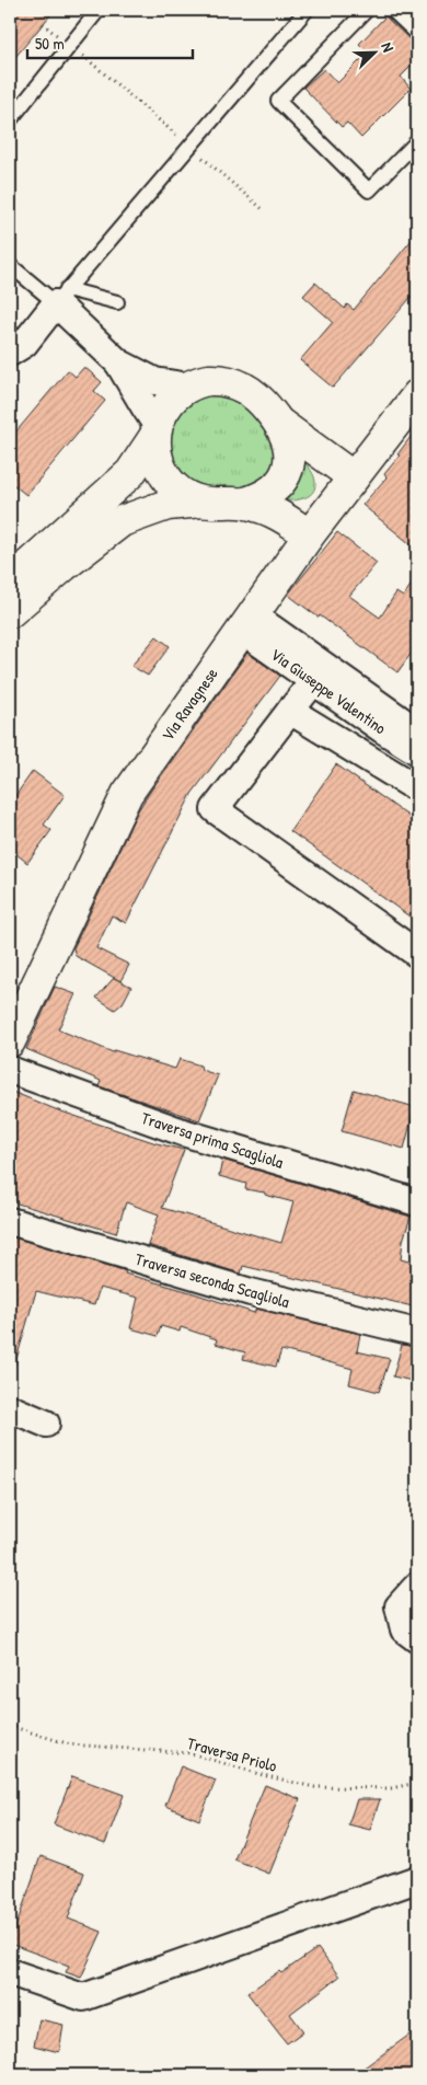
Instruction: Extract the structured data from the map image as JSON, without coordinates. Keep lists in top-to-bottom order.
{
  "streets": {
    "main road": ["Via Ravagnese"],
    "street": ["Via Giuseppe Valentino", "Traversa prima Scagliola", "Traversa seconda Scagliola"],
    "path": ["Traversa Priolo"]
  },
  "crossings": [
    ["Via Giuseppe Valentino", "Via Ravagnese"]
  ],
  "scale_bar": "50 m",
  "north": "top right"
}
